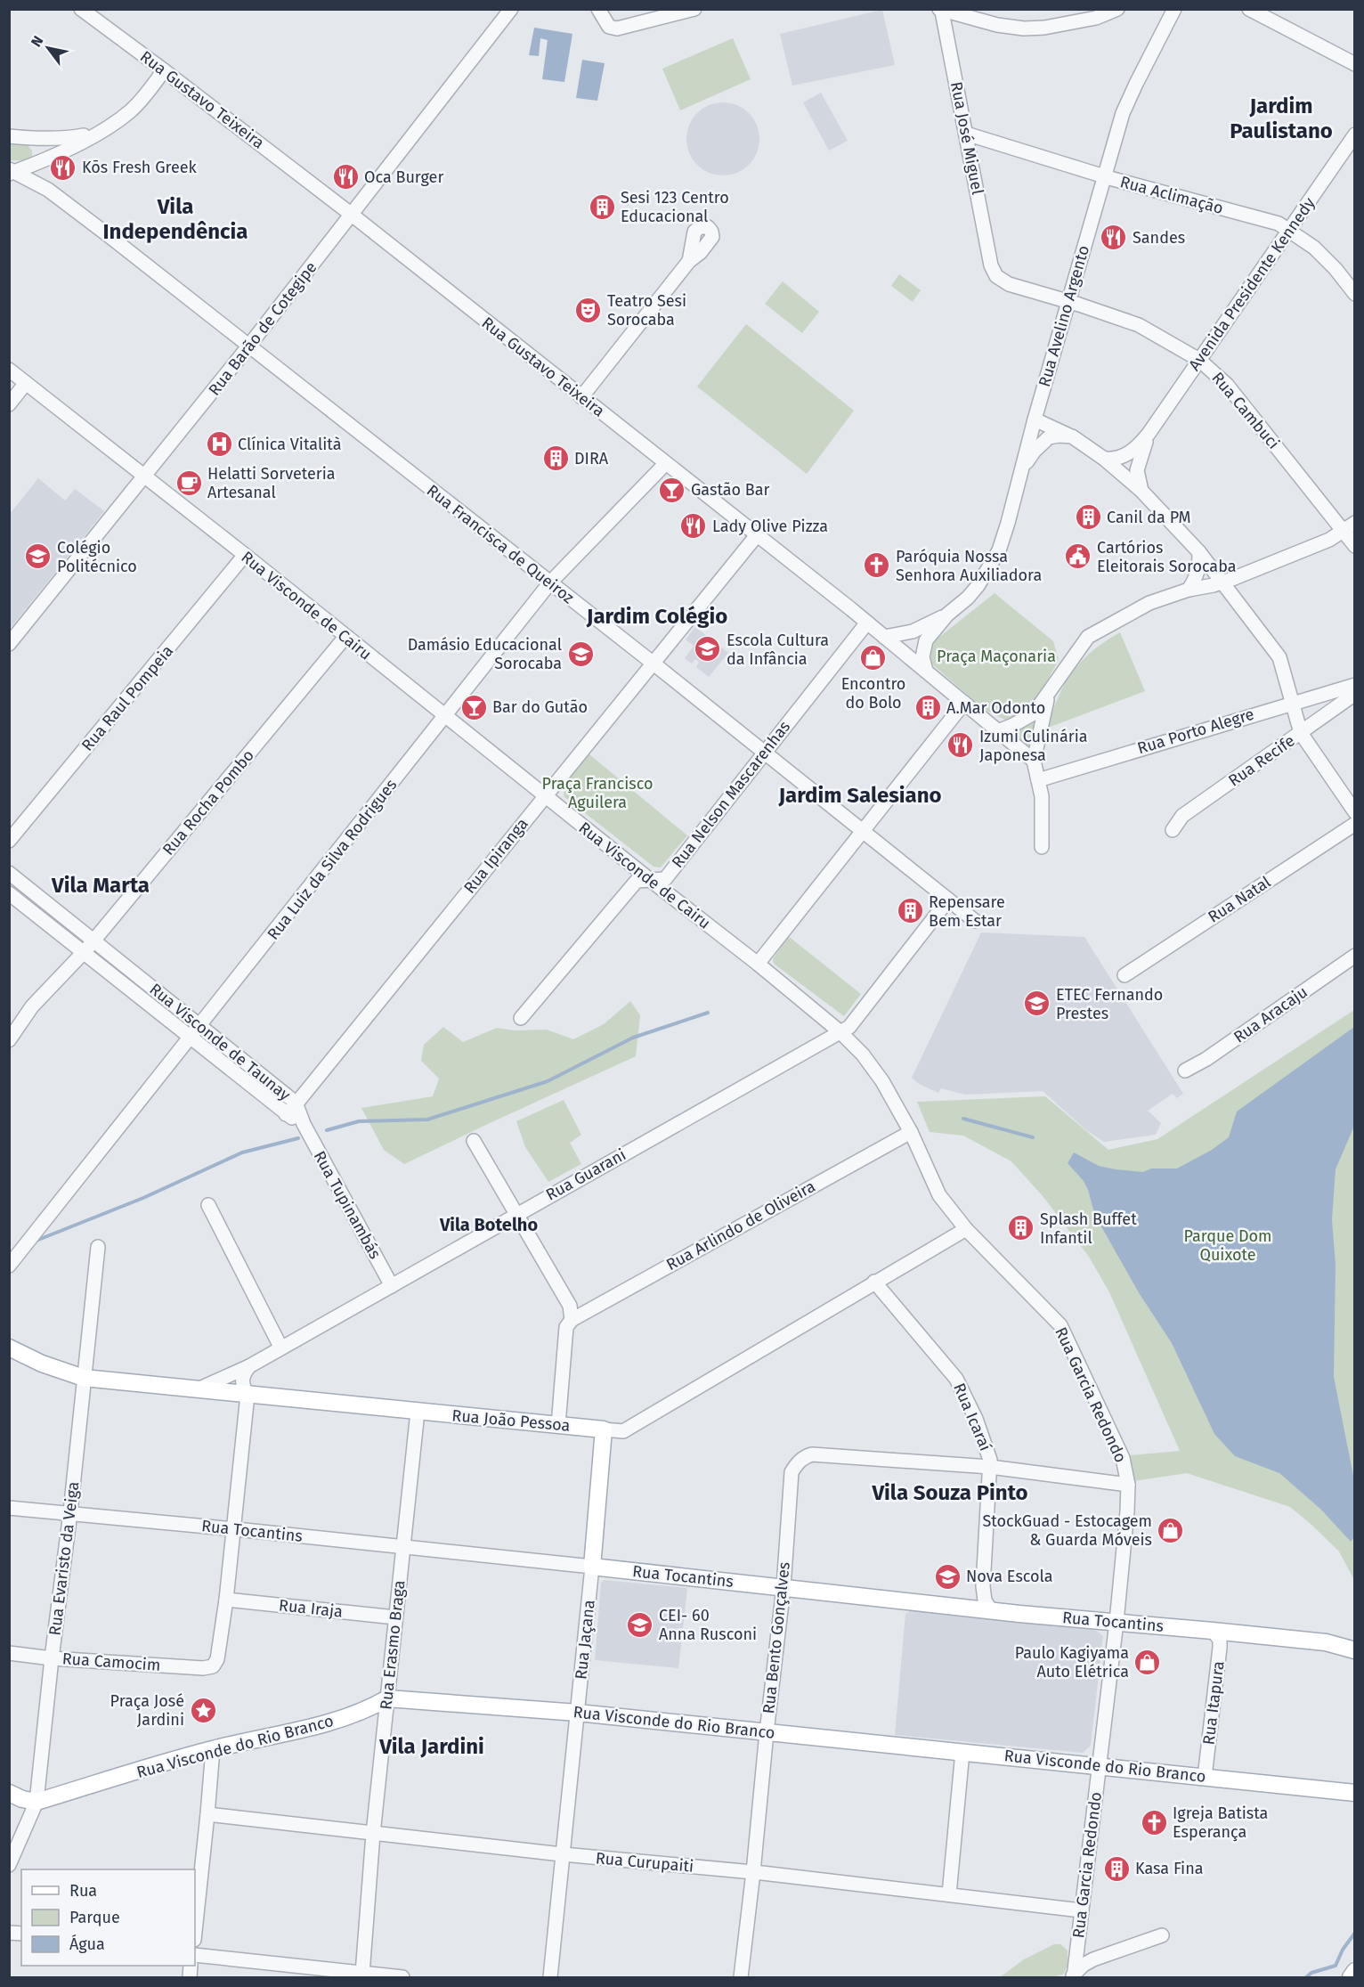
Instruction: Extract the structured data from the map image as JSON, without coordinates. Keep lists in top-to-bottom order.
{
  "streets": {
    "main road": [
      "Rua João Pessoa",
      "Rua Tocantins",
      "Rua Jaçana",
      "Rua Visconde do Rio Branco"
    ],
    "street": [
      "Rua Gustavo Teixeira",
      "Rua José Miguel",
      "Rua Aclimação",
      "Avenida Presidente Kennedy",
      "Rua Avelino Argento",
      "Rua Barão de Cotegipe",
      "Rua Cambuci",
      "Rua Francisca de Queiroz",
      "Rua Visconde de Cairu",
      "Rua Raul Pompeia",
      "Rua Porto Alegre",
      "Rua Recife",
      "Rua Nelson Mascarenhas",
      "Rua Rocha Pombo",
      "Rua Ipiranga",
      "Rua Luiz da Silva Rodrigues",
      "Rua Natal",
      "Rua Aracaju",
      "Rua Visconde de Taunay",
      "Rua Guarani",
      "Rua Tupinambás",
      "Rua Arlindo de Oliveira",
      "Rua Garcia Redondo",
      "Rua Icaraí",
      "Rua Evaristo da Veiga",
      "Rua Iraja",
      "Rua Bento Gonçalves",
      "Rua Erasmo Braga",
      "Rua Camocim",
      "Rua Itapura",
      "Rua Curupaiti"
    ]
  },
  "crossings": [
    ["Rua Gustavo Teixeira", "Rua Avelino Argento"],
    ["Rua Gustavo Teixeira", "Rua Barão de Cotegipe"],
    ["Rua Gustavo Teixeira", "Rua Nelson Mascarenhas"],
    ["Rua Gustavo Teixeira", "Rua Ipiranga"],
    ["Rua Gustavo Teixeira", "Rua Luiz da Silva Rodrigues"],
    ["Rua José Miguel", "Rua Aclimação"],
    ["Rua José Miguel", "Rua Cambuci"],
    ["Rua Aclimação", "Avenida Presidente Kennedy"],
    ["Rua Aclimação", "Rua Avelino Argento"],
    ["Avenida Presidente Kennedy", "Rua Cambuci"],
    ["Rua Avelino Argento", "Rua Cambuci"],
    ["Rua Barão de Cotegipe", "Rua Francisca de Queiroz"],
    ["Rua Barão de Cotegipe", "Rua Visconde de Cairu"],
    ["Rua Francisca de Queiroz", "Rua Nelson Mascarenhas"],
    ["Rua Francisca de Queiroz", "Rua Ipiranga"],
    ["Rua Francisca de Queiroz", "Rua Luiz da Silva Rodrigues"],
    ["Rua Francisca de Queiroz", "Rua Guarani"],
    ["Rua Visconde de Cairu", "Rua Raul Pompeia"],
    ["Rua Visconde de Cairu", "Rua Nelson Mascarenhas"],
    ["Rua Visconde de Cairu", "Rua Rocha Pombo"],
    ["Rua Visconde de Cairu", "Rua Ipiranga"],
    ["Rua Visconde de Cairu", "Rua Luiz da Silva Rodrigues"],
    ["Rua Visconde de Cairu", "Rua Guarani"],
    ["Rua Visconde de Cairu", "Rua Arlindo de Oliveira"],
    ["Rua Visconde de Cairu", "Rua Garcia Redondo"],
    ["Rua Visconde de Cairu", "Rua João Pessoa"],
    ["Rua Rocha Pombo", "Rua Visconde de Taunay"],
    ["Rua Ipiranga", "Rua Visconde de Taunay"],
    ["Rua Luiz da Silva Rodrigues", "Rua Visconde de Taunay"],
    ["Rua Visconde de Taunay", "Rua Tupinambás"],
    ["Rua Guarani", "Rua Tupinambás"],
    ["Rua Guarani", "Rua João Pessoa"],
    ["Rua Garcia Redondo", "Rua João Pessoa"],
    ["Rua Garcia Redondo", "Rua Tocantins"],
    ["Rua Garcia Redondo", "Rua Visconde do Rio Branco"],
    ["Rua Garcia Redondo", "Rua Curupaiti"],
    ["Rua Icaraí", "Rua João Pessoa"],
    ["Rua Icaraí", "Rua Tocantins"],
    ["Rua Icaraí", "Rua Bento Gonçalves"],
    ["Rua João Pessoa", "Rua Evaristo da Veiga"],
    ["Rua João Pessoa", "Rua Jaçana"],
    ["Rua João Pessoa", "Rua Erasmo Braga"],
    ["Rua Tocantins", "Rua Evaristo da Veiga"],
    ["Rua Tocantins", "Rua Bento Gonçalves"],
    ["Rua Tocantins", "Rua Jaçana"],
    ["Rua Tocantins", "Rua Erasmo Braga"],
    ["Rua Tocantins", "Rua Itapura"],
    ["Rua Evaristo da Veiga", "Rua Camocim"],
    ["Rua Evaristo da Veiga", "Rua Visconde do Rio Branco"],
    ["Rua Iraja", "Rua Erasmo Braga"],
    ["Rua Iraja", "Rua Camocim"],
    ["Rua Bento Gonçalves", "Rua Visconde do Rio Branco"],
    ["Rua Bento Gonçalves", "Rua Curupaiti"],
    ["Rua Jaçana", "Rua Visconde do Rio Branco"],
    ["Rua Jaçana", "Rua Curupaiti"],
    ["Rua Erasmo Braga", "Rua Visconde do Rio Branco"],
    ["Rua Erasmo Braga", "Rua Curupaiti"],
    ["Rua Itapura", "Rua Visconde do Rio Branco"]
  ],
  "districts": [
    "Jardim Paulistano",
    "Vila Independência",
    "Jardim Colégio",
    "Jardim Salesiano",
    "Vila Marta",
    "Vila Botelho",
    "Vila Souza Pinto",
    "Vila Jardini"
  ],
  "parks": ["Praça Maçonaria", "Praça Francisco Aguilera", "Parque Dom Quixote"],
  "places": {
    "restaurant": [
      "Kōs Fresh Greek",
      "Oca Burger",
      "Sandes",
      "Lady Olive Pizza",
      "Izumi Culinária Japonesa"
    ],
    "building": [
      "Sesi 123 Centro Educacional",
      "DIRA",
      "Canil da PM",
      "A.Mar Odonto",
      "Repensare Bem Estar",
      "Splash Buffet Infantil",
      "Kasa Fina"
    ],
    "theatre": ["Teatro Sesi Sorocaba"],
    "hospital": ["Clínica Vitalità"],
    "cafe": ["Helatti Sorveteria Artesanal"],
    "bar": ["Gastão Bar", "Bar do Gutão"],
    "school or university": [
      "Colégio Politécnico",
      "Escola Cultura da Infância",
      "Damásio Educacional Sorocaba",
      "ETEC Fernando Prestes",
      "Nova Escola",
      "CEI- 60 Anna Rusconi"
    ],
    "public building": ["Cartórios Eleitorais Sorocaba"],
    "church": ["Paróquia Nossa Senhora Auxiliadora", "Igreja Batista Esperança"],
    "shop": ["Encontro do Bolo", "StockGuad - Estocagem & Guarda Móveis", "Paulo Kagiyama Auto Elétrica"],
    "place": ["Praça José Jardini"]
  },
  "legend": ["Rua", "Parque", "Água"],
  "north": "top left"
}
